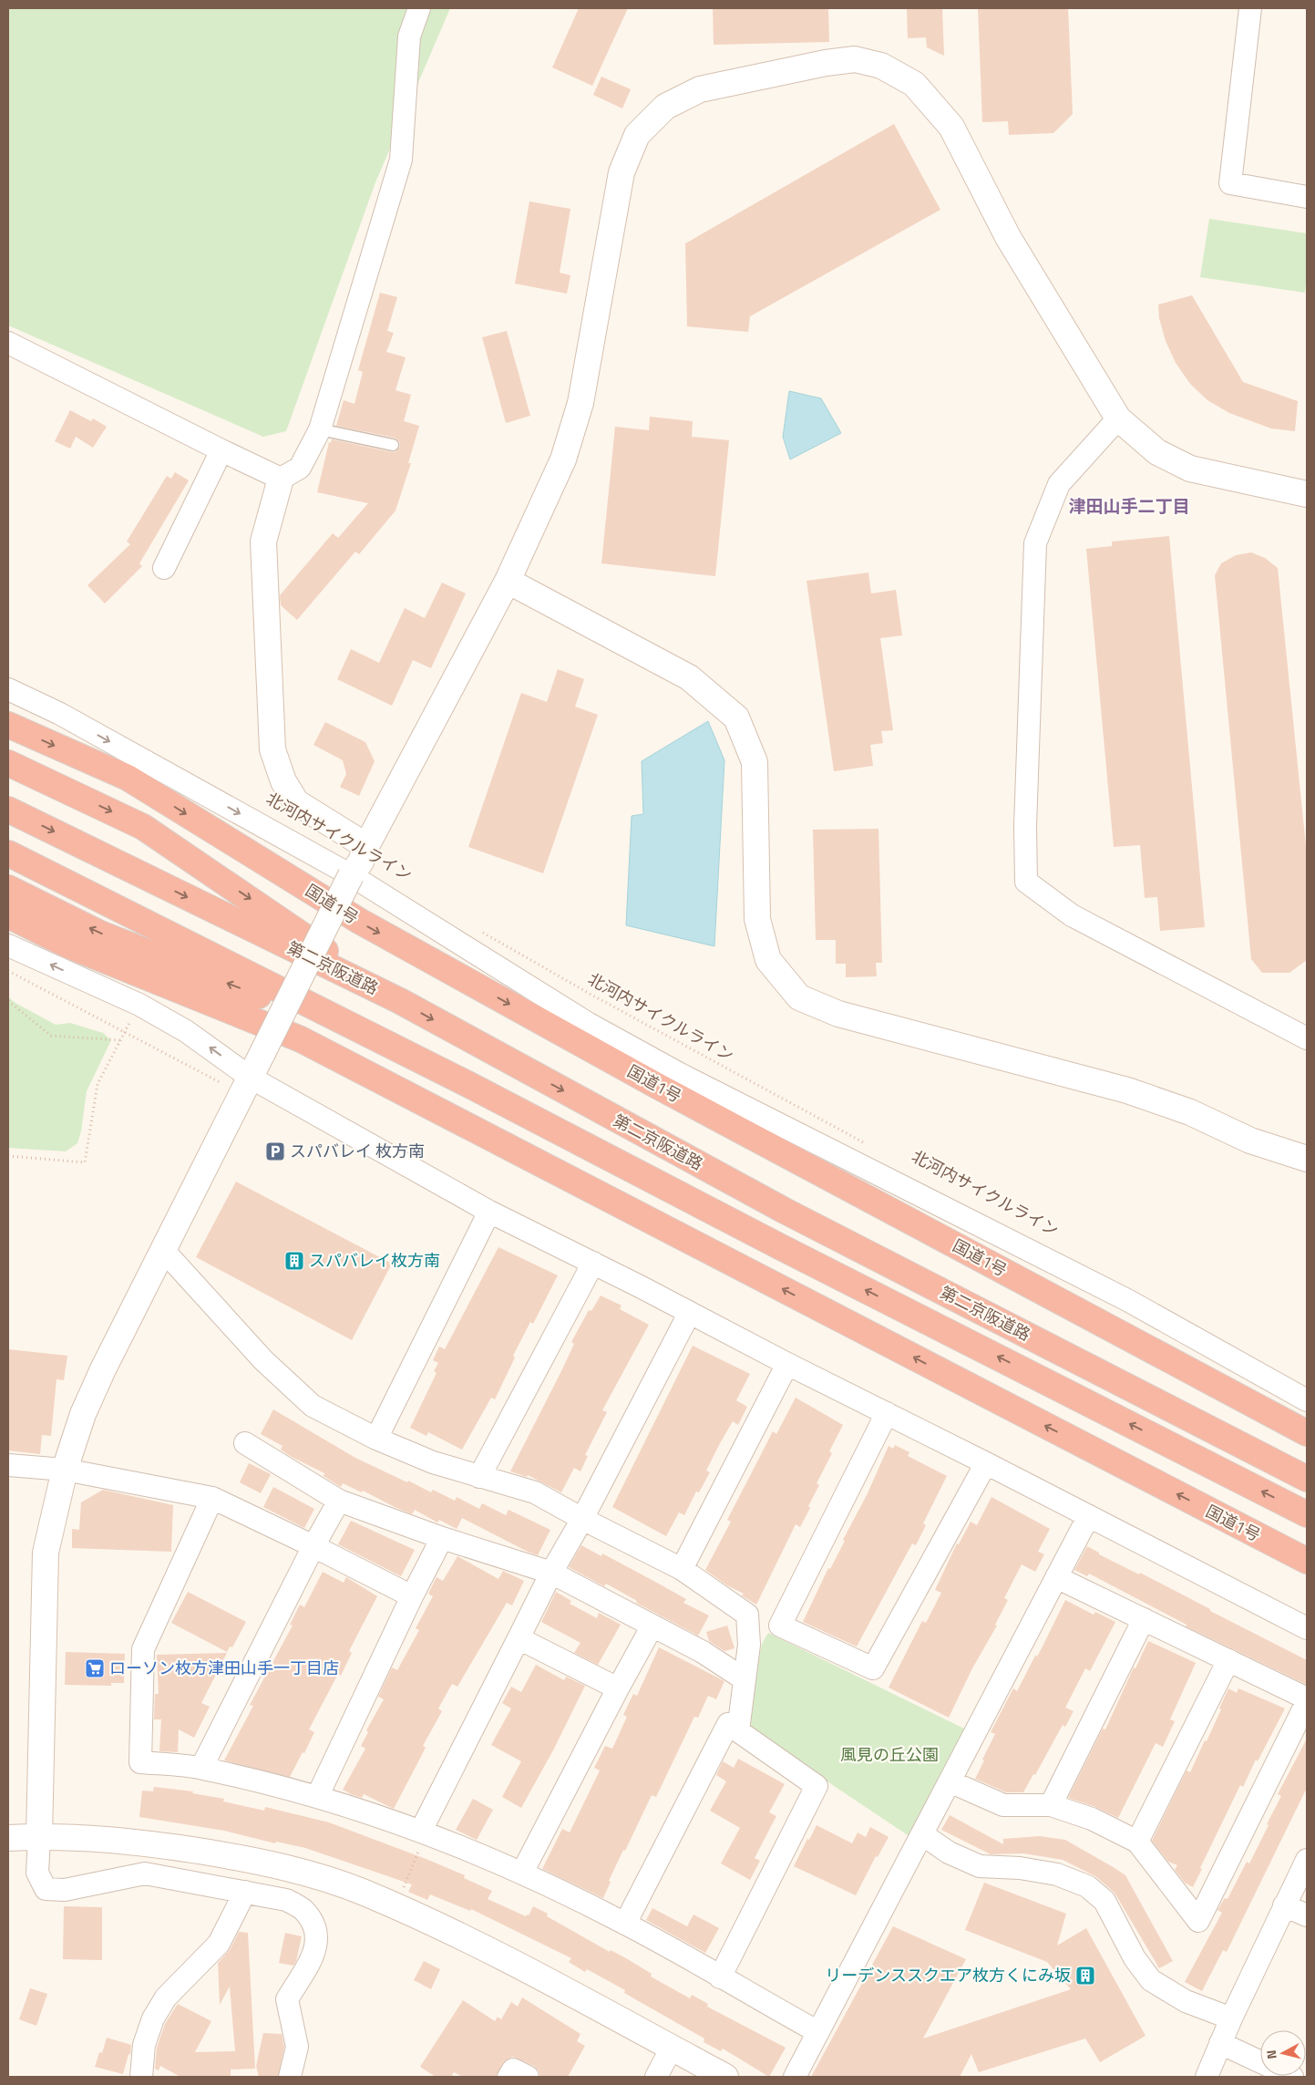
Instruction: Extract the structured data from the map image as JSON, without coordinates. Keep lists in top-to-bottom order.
{
  "streets": {
    "highway": ["国道1号", "第二京阪道路"],
    "path": ["北河内サイクルライン"]
  },
  "districts": ["津田山手二丁目"],
  "parks": ["風見の丘公園"],
  "places": {
    "parking": ["スパバレイ 枚方南"],
    "building": ["スパバレイ枚方南", "リーデンススクエア枚方くにみ坂"],
    "supermarket": ["ローソン枚方津田山手一丁目店"]
  },
  "north": "left"
}
